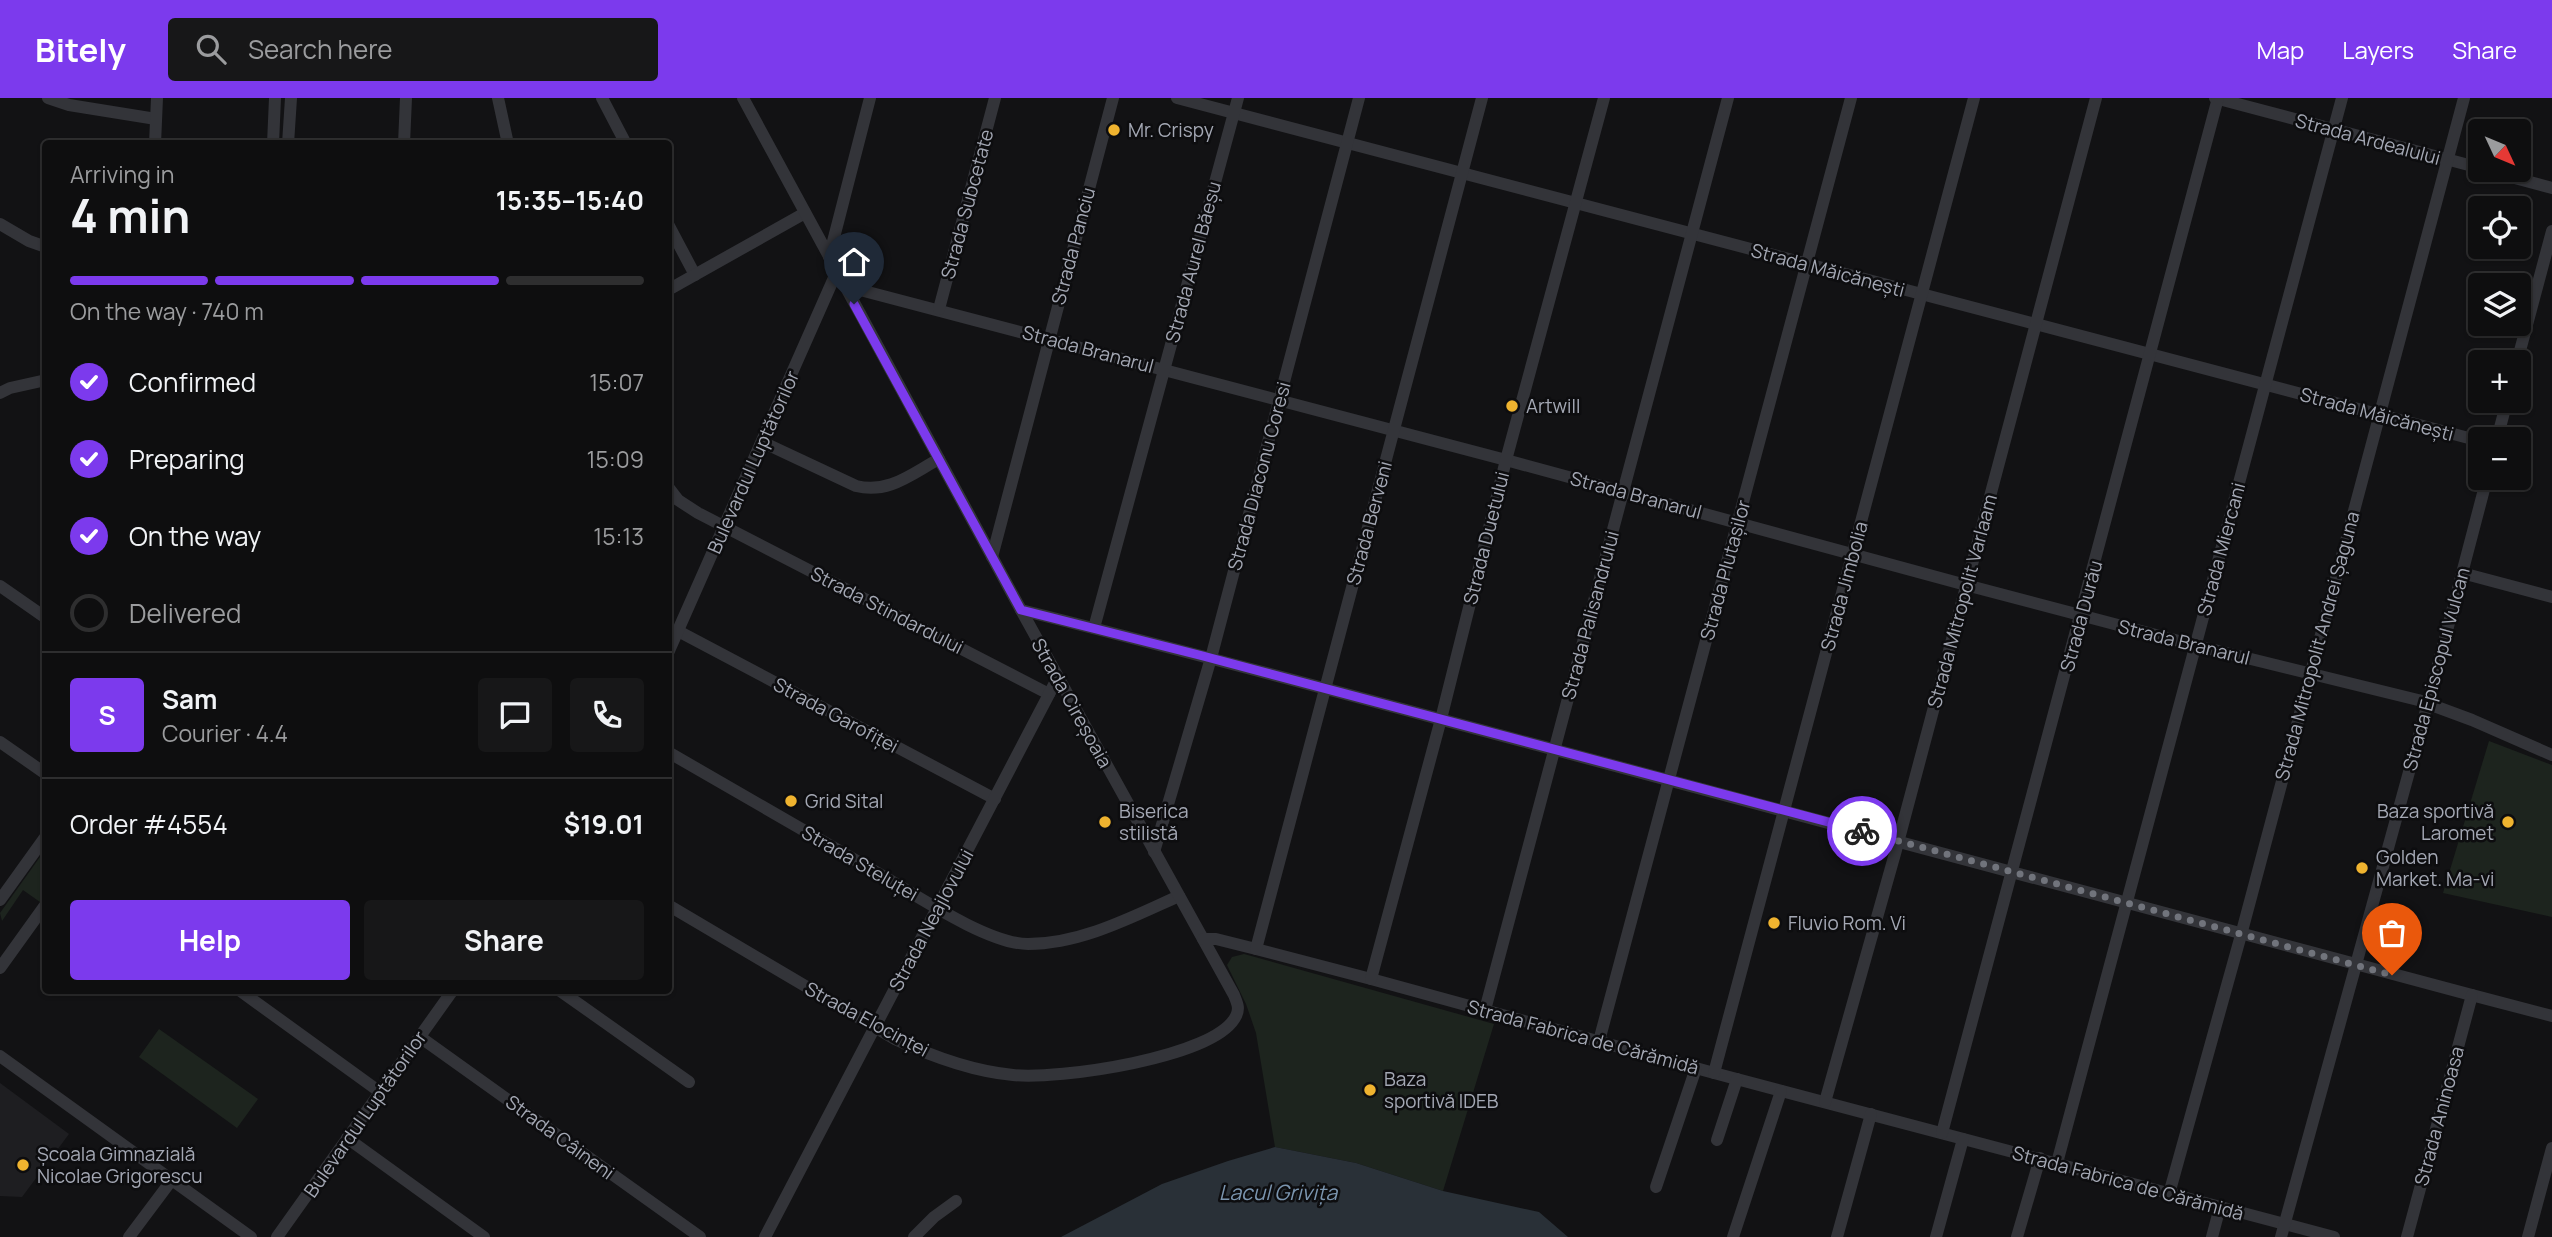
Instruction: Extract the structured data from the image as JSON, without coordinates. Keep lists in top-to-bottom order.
{
  "streets": {
    "street": [
      "Strada Ardealului",
      "Strada Subcetate",
      "Strada Panciu",
      "Strada Aurel Băeșu",
      "Strada Măicănești",
      "Strada Branarul",
      "Bulevardul Luptătorilor",
      "Strada Diaconu Coresi",
      "Strada Berveni",
      "Strada Duetului",
      "Strada Miercani",
      "Strada Plutașilor",
      "Strada Jimbolia",
      "Strada Mitropolit Varlaam",
      "Strada Stindardului",
      "Strada Palisandrului",
      "Strada Durău",
      "Strada Mitropolit Andrei Șaguna",
      "Strada Episcopul Vulcan",
      "Strada Cireșoaia",
      "Strada Garofiței",
      "Strada Steluței",
      "Strada Neajlovului",
      "Strada Elocinței",
      "Strada Fabrica de Cărămidă",
      "Strada Aninoasa",
      "Strada Câineni"
    ]
  },
  "crossings": [
    ["Strada Ardealului", "Strada Miercani"],
    ["Strada Ardealului", "Strada Durău"],
    ["Strada Ardealului", "Strada Mitropolit Andrei Șaguna"],
    ["Strada Subcetate", "Strada Branarul"],
    ["Strada Panciu", "Strada Branarul"],
    ["Strada Panciu", "Strada Cireșoaia"],
    ["Strada Aurel Băeșu", "Strada Măicănești"],
    ["Strada Aurel Băeșu", "Strada Branarul"],
    ["Strada Măicănești", "Strada Diaconu Coresi"],
    ["Strada Măicănești", "Strada Berveni"],
    ["Strada Măicănești", "Strada Duetului"],
    ["Strada Măicănești", "Strada Miercani"],
    ["Strada Măicănești", "Strada Plutașilor"],
    ["Strada Măicănești", "Strada Jimbolia"],
    ["Strada Măicănești", "Strada Mitropolit Varlaam"],
    ["Strada Măicănești", "Strada Palisandrului"],
    ["Strada Măicănești", "Strada Durău"],
    ["Strada Măicănești", "Strada Mitropolit Andrei Șaguna"],
    ["Strada Branarul", "Strada Diaconu Coresi"],
    ["Strada Branarul", "Strada Berveni"],
    ["Strada Branarul", "Strada Duetului"],
    ["Strada Branarul", "Strada Miercani"],
    ["Strada Branarul", "Strada Plutașilor"],
    ["Strada Branarul", "Strada Jimbolia"],
    ["Strada Branarul", "Strada Mitropolit Varlaam"],
    ["Strada Branarul", "Strada Palisandrului"],
    ["Strada Branarul", "Strada Durău"],
    ["Strada Branarul", "Strada Mitropolit Andrei Șaguna"],
    ["Strada Branarul", "Strada Episcopul Vulcan"],
    ["Strada Branarul", "Strada Cireșoaia"],
    ["Bulevardul Luptătorilor", "Strada Stindardului"],
    ["Bulevardul Luptătorilor", "Strada Cireșoaia"],
    ["Bulevardul Luptătorilor", "Strada Garofiței"],
    ["Bulevardul Luptătorilor", "Strada Câineni"],
    ["Strada Diaconu Coresi", "Strada Cireșoaia"],
    ["Strada Berveni", "Strada Fabrica de Cărămidă"],
    ["Strada Duetului", "Strada Fabrica de Cărămidă"],
    ["Strada Miercani", "Strada Fabrica de Cărămidă"],
    ["Strada Plutașilor", "Strada Fabrica de Cărămidă"],
    ["Strada Jimbolia", "Strada Fabrica de Cărămidă"],
    ["Strada Mitropolit Varlaam", "Strada Fabrica de Cărămidă"],
    ["Strada Stindardului", "Strada Neajlovului"],
    ["Strada Palisandrului", "Strada Fabrica de Cărămidă"],
    ["Strada Durău", "Strada Fabrica de Cărămidă"],
    ["Strada Mitropolit Andrei Șaguna", "Strada Fabrica de Cărămidă"],
    ["Strada Episcopul Vulcan", "Strada Fabrica de Cărămidă"],
    ["Strada Cireșoaia", "Strada Steluței"],
    ["Strada Cireșoaia", "Strada Neajlovului"],
    ["Strada Cireșoaia", "Strada Elocinței"],
    ["Strada Cireșoaia", "Strada Fabrica de Cărămidă"],
    ["Strada Garofiței", "Strada Neajlovului"],
    ["Strada Steluței", "Strada Neajlovului"],
    ["Strada Neajlovului", "Strada Elocinței"],
    ["Strada Elocinței", "Strada Fabrica de Cărămidă"]
  ],
  "water": ["Lacul Grivița"],
  "places": [
    "Mr. Crispy",
    "Artwill",
    "Grid Sital",
    "Biserica stilistă",
    "Baza sportivă Laromet",
    "Golden Market. Ma-vi",
    "Fluvio Rom. Vi",
    "Baza sportivă IDEB",
    "Școala Gimnazială Nicolae Grigorescu"
  ],
  "north": "bottom right",
  "page": {
    "header": "Bitely",
    "search": "Search here",
    "nav": ["Map", "Layers", "Share"],
    "map_buttons": ["+", "−"],
    "heading": ["4 min", "Arriving in", "15:35–15:40"],
    "panel": [
      "Sam",
      "Courier · 4.4",
      "Order #4554",
      "$19.01"
    ],
    "bar": "On the way · 740 m",
    "list": [
      ["Confirmed", "15:07"],
      ["Preparing", "15:09"],
      ["On the way", "15:13"],
      "Delivered"
    ],
    "round": "S",
    "buttons": ["Help", "Share"]
  }
}
